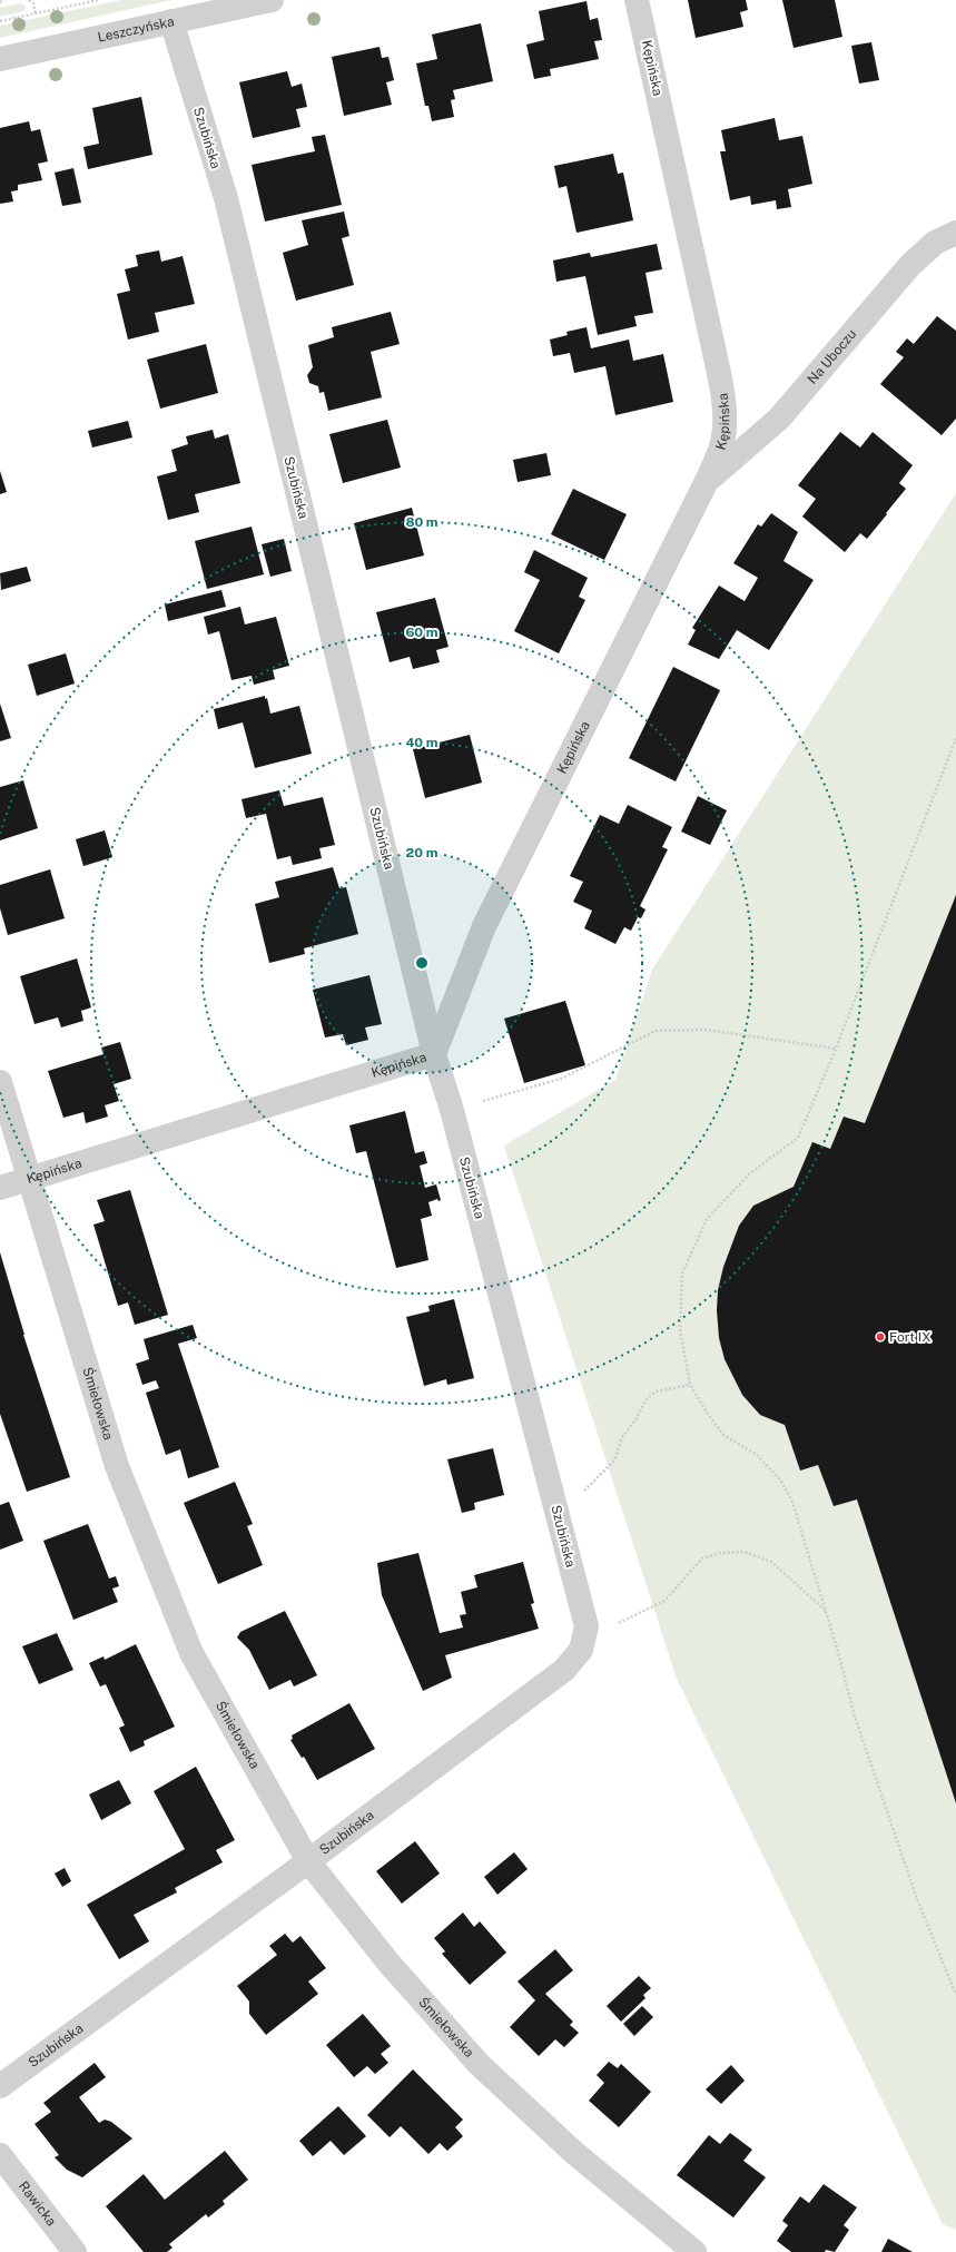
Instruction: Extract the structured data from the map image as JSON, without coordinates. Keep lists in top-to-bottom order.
{
  "streets": {
    "street": [
      "Leszczyńska",
      "Kępińska",
      "Szubińska",
      "Na Uboczu",
      "Śmiełowska",
      "Rawicka"
    ]
  },
  "crossings": [
    ["Leszczyńska", "Szubińska"],
    ["Kępińska", "Szubińska"],
    ["Kępińska", "Na Uboczu"],
    ["Kępińska", "Śmiełowska"],
    ["Szubińska", "Śmiełowska"]
  ],
  "places": ["Fort IX"],
  "rings": [
    "80 m",
    "60 m",
    "40 m",
    "20 m"
  ]
}
